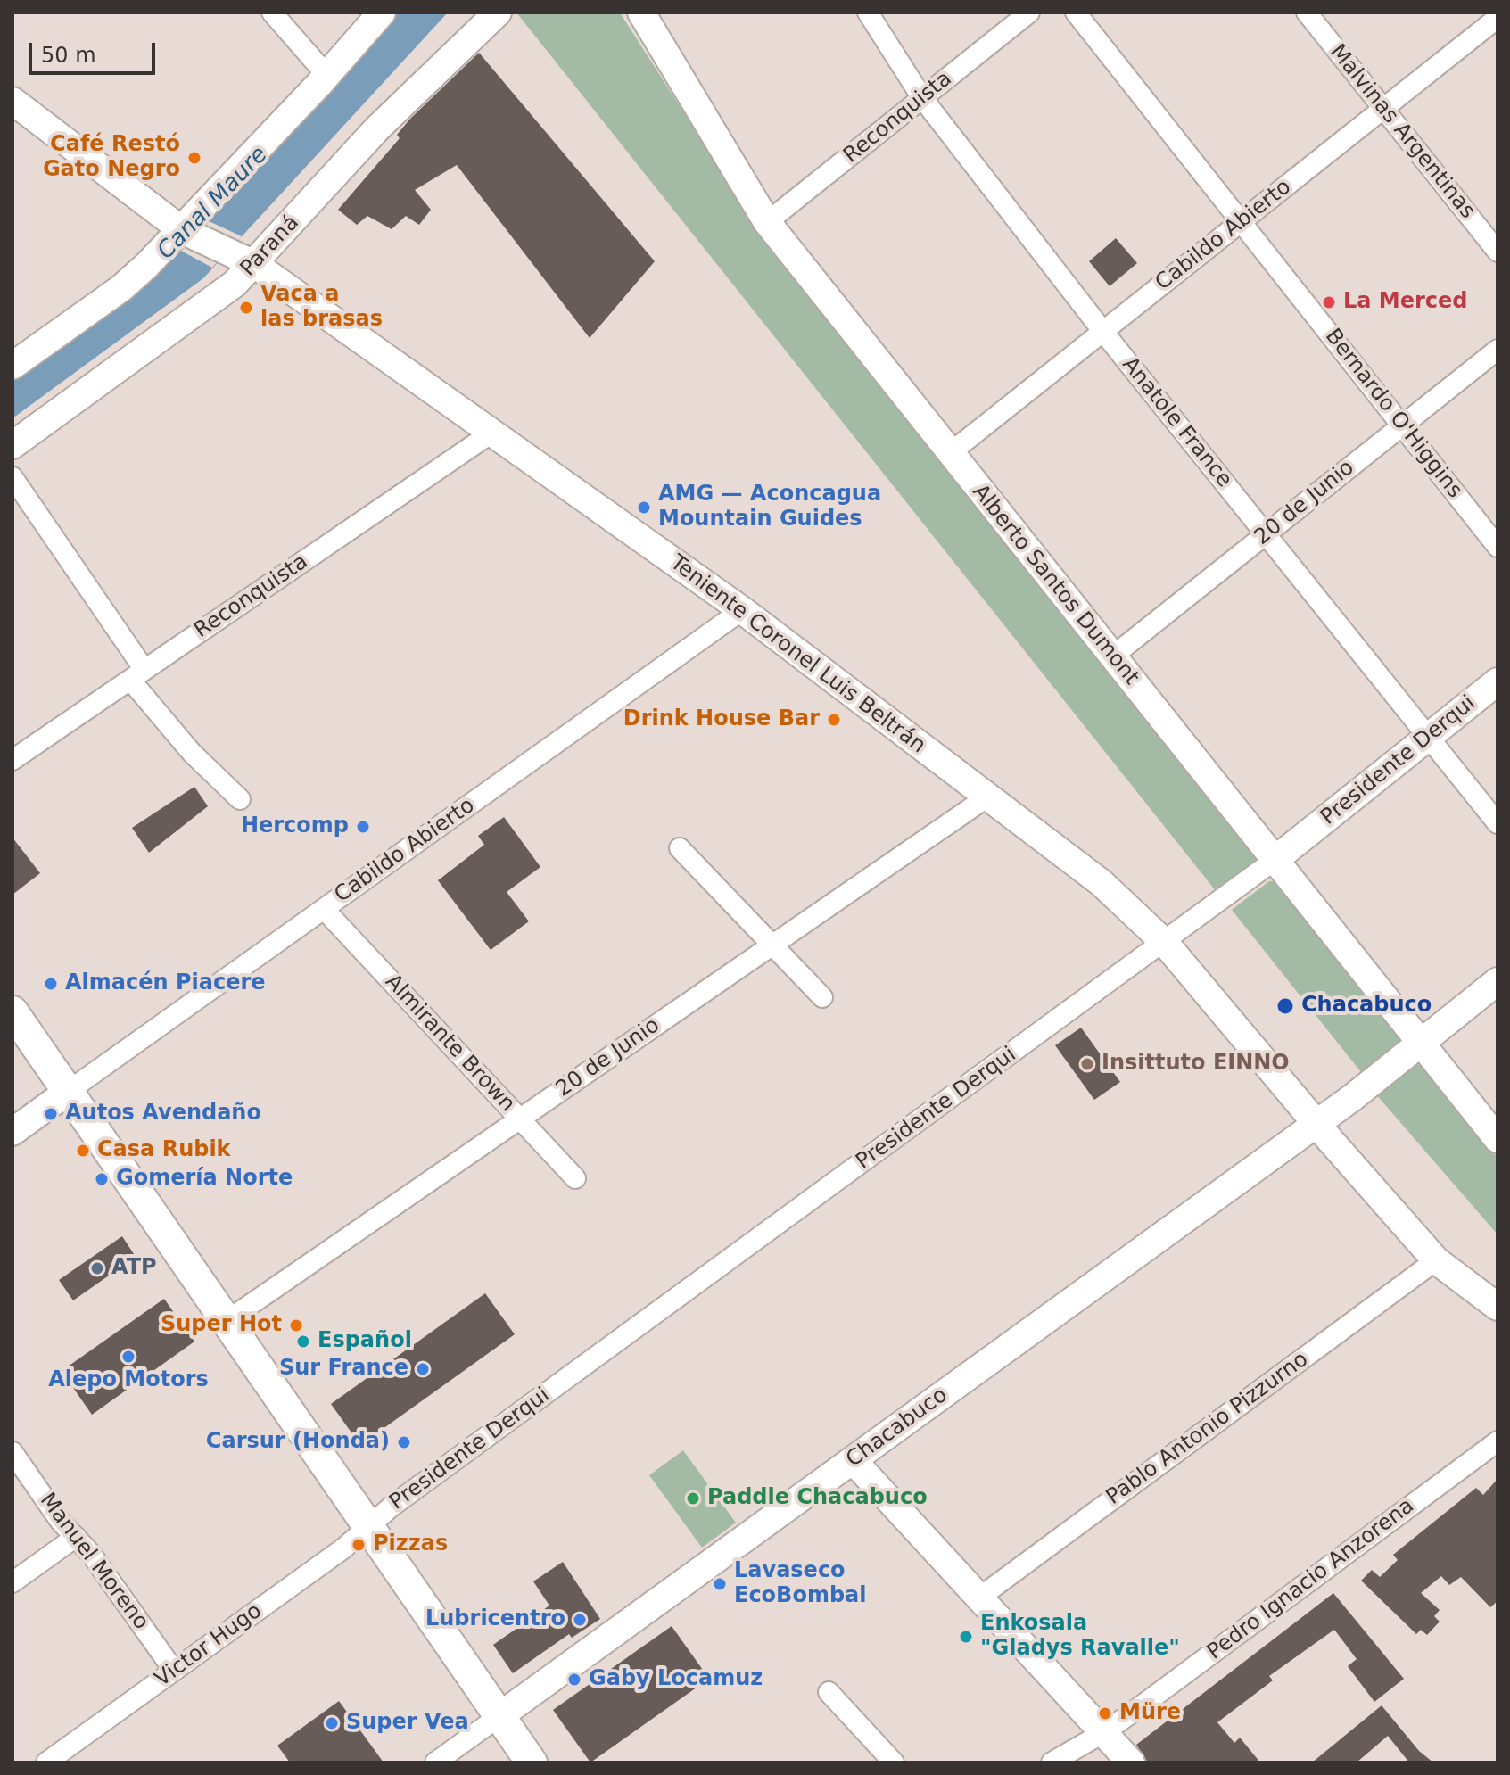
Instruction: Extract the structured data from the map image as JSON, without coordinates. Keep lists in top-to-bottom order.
{
  "streets": {
    "street": [
      "Reconquista",
      "Malvinas Argentinas",
      "Cabildo Abierto",
      "Paraná",
      "Bernardo O'Higgins",
      "Anatole France",
      "20 de Junio",
      "Alberto Santos Dumont",
      "Teniente Coronel Luis Beltrán",
      "Presidente Derqui",
      "Almirante Brown",
      "Chacabuco",
      "Pablo Antonio Pizzurno",
      "Manuel Moreno",
      "Pedro Ignacio Anzorena",
      "Victor Hugo"
    ]
  },
  "crossings": [
    ["Reconquista", "Anatole France"],
    ["Reconquista", "Alberto Santos Dumont"],
    ["Reconquista", "Teniente Coronel Luis Beltrán"],
    ["Malvinas Argentinas", "Cabildo Abierto"],
    ["Cabildo Abierto", "Bernardo O'Higgins"],
    ["Cabildo Abierto", "Anatole France"],
    ["Cabildo Abierto", "Alberto Santos Dumont"],
    ["Cabildo Abierto", "Teniente Coronel Luis Beltrán"],
    ["Cabildo Abierto", "Almirante Brown"],
    ["Paraná", "Teniente Coronel Luis Beltrán"],
    ["Bernardo O'Higgins", "20 de Junio"],
    ["Anatole France", "20 de Junio"],
    ["Anatole France", "Presidente Derqui"],
    ["20 de Junio", "Alberto Santos Dumont"],
    ["20 de Junio", "Teniente Coronel Luis Beltrán"],
    ["20 de Junio", "Almirante Brown"],
    ["Alberto Santos Dumont", "Presidente Derqui"],
    ["Alberto Santos Dumont", "Chacabuco"],
    ["Teniente Coronel Luis Beltrán", "Presidente Derqui"],
    ["Teniente Coronel Luis Beltrán", "Chacabuco"],
    ["Teniente Coronel Luis Beltrán", "Pablo Antonio Pizzurno"],
    ["Presidente Derqui", "Victor Hugo"],
    ["Manuel Moreno", "Victor Hugo"]
  ],
  "water": ["Canal Maure"],
  "places": [
    "Café Restó Gato Negro",
    "La Merced",
    "Vaca a las brasas",
    "AMG — Aconcagua Mountain Guides",
    "Drink House Bar",
    "Hercomp",
    "Almacén Piacere",
    "Chacabuco",
    "Insittuto EINNO",
    "Autos Avendaño",
    "Casa Rubik",
    "Gomería Norte",
    "ATP",
    "Super Hot",
    "Español",
    "Alepo Motors",
    "Sur France",
    "Carsur (Honda)",
    "Paddle Chacabuco",
    "Pizzas",
    "Lavaseco EcoBombal",
    "Lubricentro",
    "Enkosala \"Gladys Ravalle\"",
    "Gaby Locamuz",
    "Müre",
    "Super Vea"
  ],
  "scale_bar": "50 m"
}
